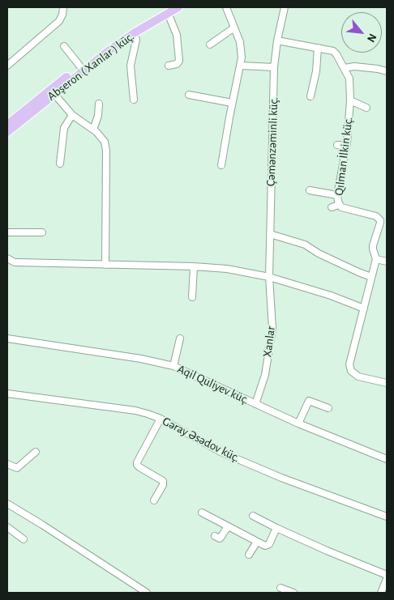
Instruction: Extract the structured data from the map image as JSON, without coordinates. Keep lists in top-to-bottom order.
{
  "streets": {
    "main road": ["Abşeron ( Xanlar ) küç."],
    "street": [
      "Çəmənzəminli küç.",
      "Qılman İlkin küç.",
      "Xanlar",
      "Aqil Quliyev küç.",
      "Gəray Əsədov küç."
    ]
  },
  "crossings": [
    ["Çəmənzəminli küç.", "Qılman İlkin küç."],
    ["Çəmənzəminli küç.", "Xanlar"],
    ["Xanlar", "Aqil Quliyev küç."]
  ],
  "north": "bottom right"
}
